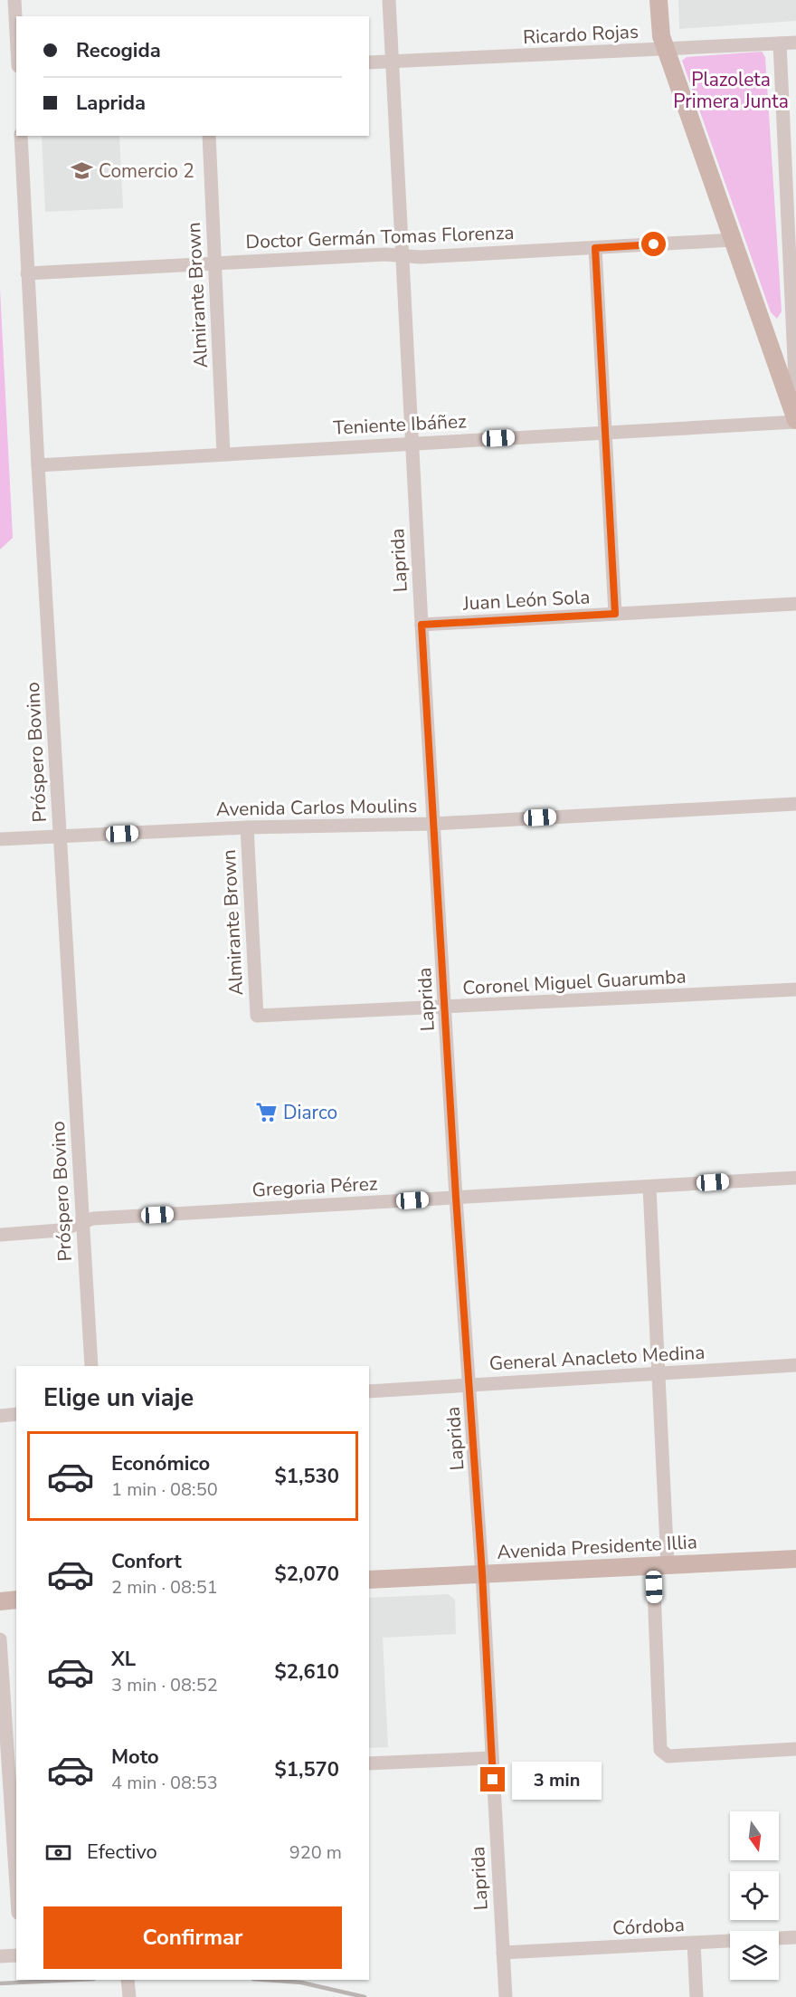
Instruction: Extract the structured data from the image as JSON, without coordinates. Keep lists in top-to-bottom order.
{
  "streets": {
    "main road": ["Avenida Presidente Illia"],
    "street": [
      "Ricardo Rojas",
      "Doctor Germán Tomas Florenza",
      "Almirante Brown",
      "Teniente Ibáñez",
      "Laprida",
      "Juan León Sola",
      "Próspero Bovino",
      "Avenida Carlos Moulins",
      "Coronel Miguel Guarumba",
      "Gregoria Pérez",
      "General Anacleto Medina",
      "Córdoba"
    ]
  },
  "crossings": [
    ["Ricardo Rojas", "Laprida"],
    ["Doctor Germán Tomas Florenza", "Almirante Brown"],
    ["Doctor Germán Tomas Florenza", "Laprida"],
    ["Doctor Germán Tomas Florenza", "Próspero Bovino"],
    ["Almirante Brown", "Teniente Ibáñez"],
    ["Almirante Brown", "Avenida Carlos Moulins"],
    ["Almirante Brown", "Coronel Miguel Guarumba"],
    ["Teniente Ibáñez", "Laprida"],
    ["Teniente Ibáñez", "Próspero Bovino"],
    ["Laprida", "Juan León Sola"],
    ["Laprida", "Avenida Carlos Moulins"],
    ["Laprida", "Coronel Miguel Guarumba"],
    ["Laprida", "Gregoria Pérez"],
    ["Laprida", "General Anacleto Medina"],
    ["Laprida", "Avenida Presidente Illia"],
    ["Laprida", "Córdoba"],
    ["Próspero Bovino", "Avenida Carlos Moulins"],
    ["Próspero Bovino", "Gregoria Pérez"]
  ],
  "parks": ["Plazoleta Primera Junta"],
  "places": {
    "school or university": ["Comercio 2"],
    "supermarket": ["Diarco"]
  },
  "north": "bottom",
  "page": {
    "banner": ["Recogida", "Laprida"],
    "heading": "Elige un viaje",
    "list": [
      {
        "name": "Económico",
        "note": "1 min · 08:50",
        "value": "$1,530"
      },
      {
        "name": "Confort",
        "note": "2 min · 08:51",
        "value": "$2,070"
      },
      {
        "name": "XL",
        "note": "3 min · 08:52",
        "value": "$2,610"
      },
      {
        "name": "Moto",
        "note": "4 min · 08:53",
        "value": "$1,570"
      }
    ],
    "bubble": "3 min",
    "pay": ["Efectivo", "920 m"],
    "buttons": "Confirmar"
  }
}
